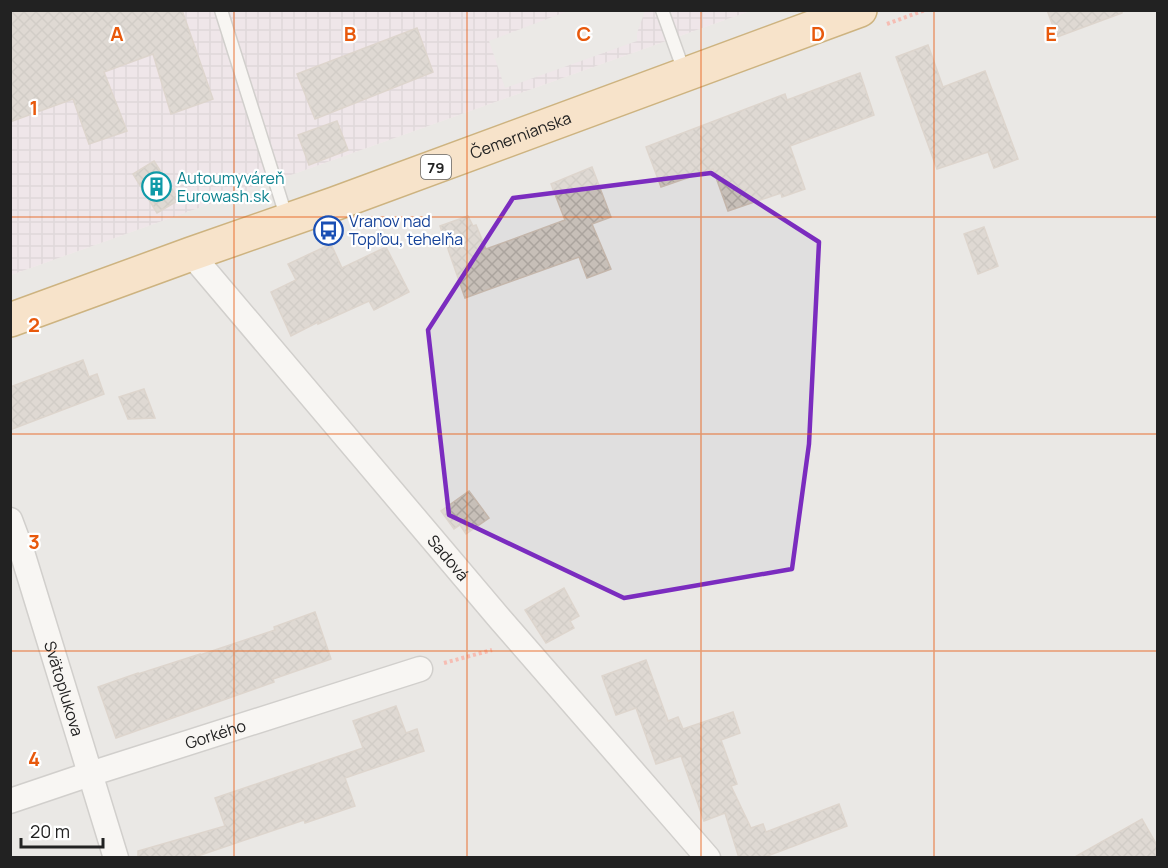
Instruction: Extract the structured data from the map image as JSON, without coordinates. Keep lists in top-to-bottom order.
{
  "streets": {
    "main road": ["Čemernianska", "79"],
    "street": ["Sadová", "Svätoplukova", "Gorkého"]
  },
  "crossings": [
    ["Čemernianska", "Sadová"],
    ["Svätoplukova", "Gorkého"]
  ],
  "places": {
    "building": ["Autoumyváreň Eurowash.sk"],
    "bus stop": ["Vranov nad Topľou, tehelňa"]
  },
  "scale_bar": "20 m",
  "grid": {
    "columns": [
      "A",
      "B",
      "C",
      "D",
      "E"
    ],
    "rows": [
      "1",
      "2",
      "3",
      "4"
    ]
  }
}
